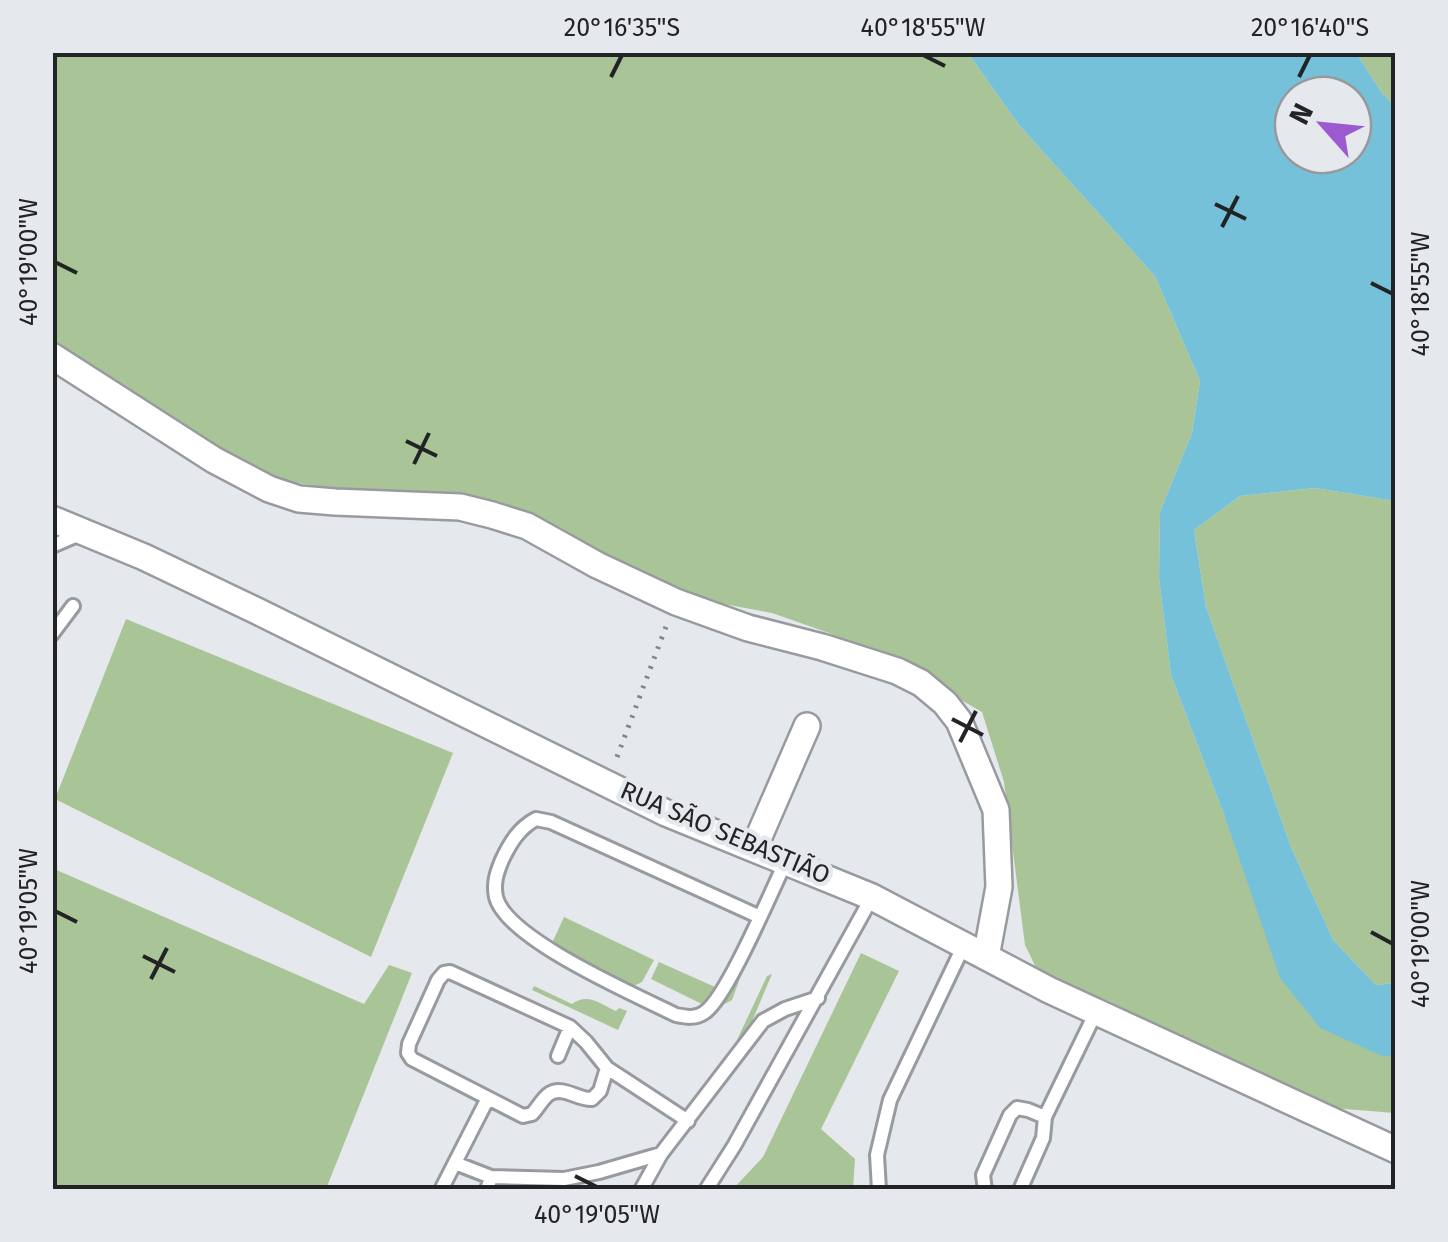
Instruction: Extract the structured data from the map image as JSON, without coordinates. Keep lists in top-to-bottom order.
{
  "streets": {
    "street": ["RUA SÃO SEBASTIÃO"]
  },
  "north": "top left",
  "coordinates": [
    "20°16'35\"S",
    "40°18'55\"W",
    "20°16'40\"S",
    "40°19'00\"W",
    "40°19'05\"W"
  ]
}
